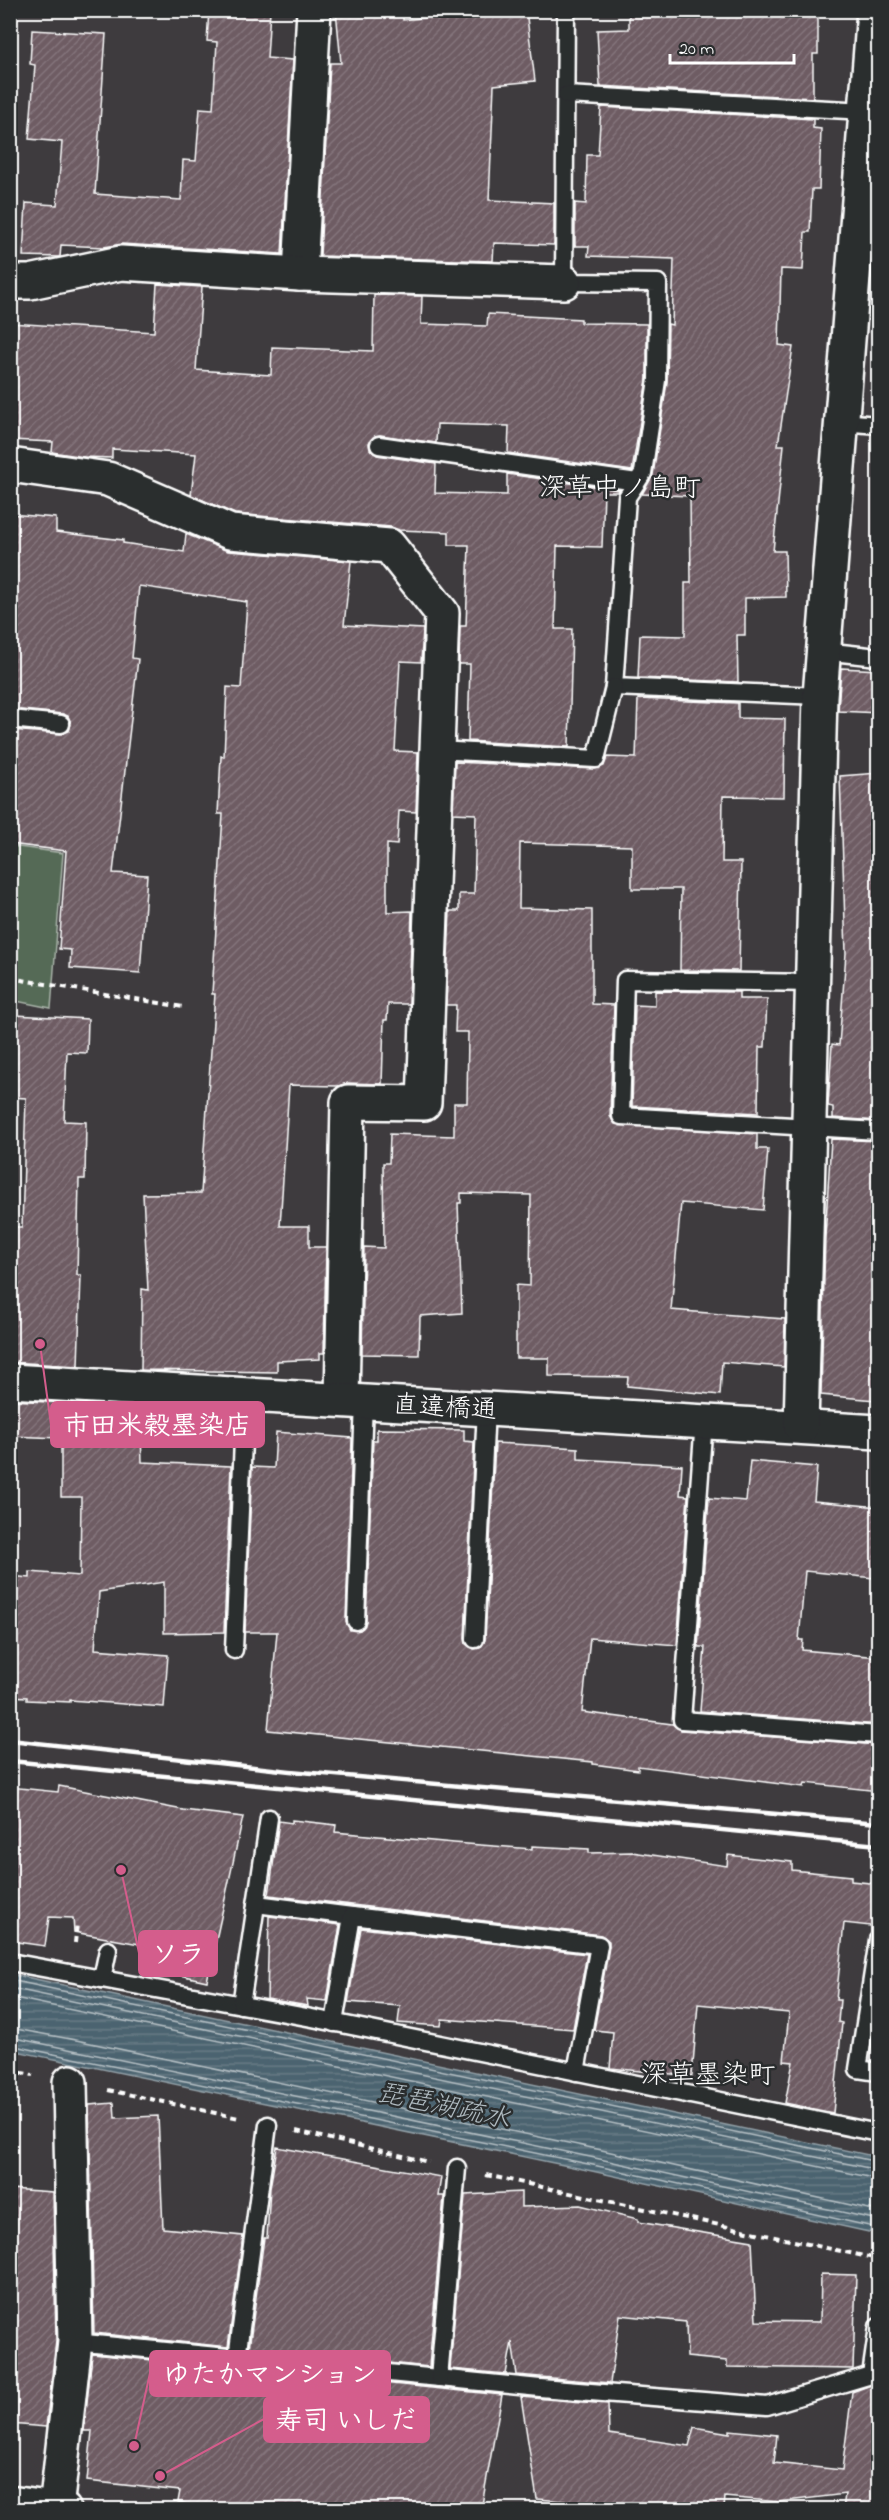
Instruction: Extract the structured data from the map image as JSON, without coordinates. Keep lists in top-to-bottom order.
{
  "streets": {
    "street": ["直違橋通"]
  },
  "districts": ["深草中ノ島町", "深草墨染町"],
  "water": ["琵琶湖疏水"],
  "places": [
    "市田米穀墨染店",
    "ソラ",
    "ゆたかマンション",
    "寿司 いしだ"
  ],
  "scale_bar": "20 m"
}
